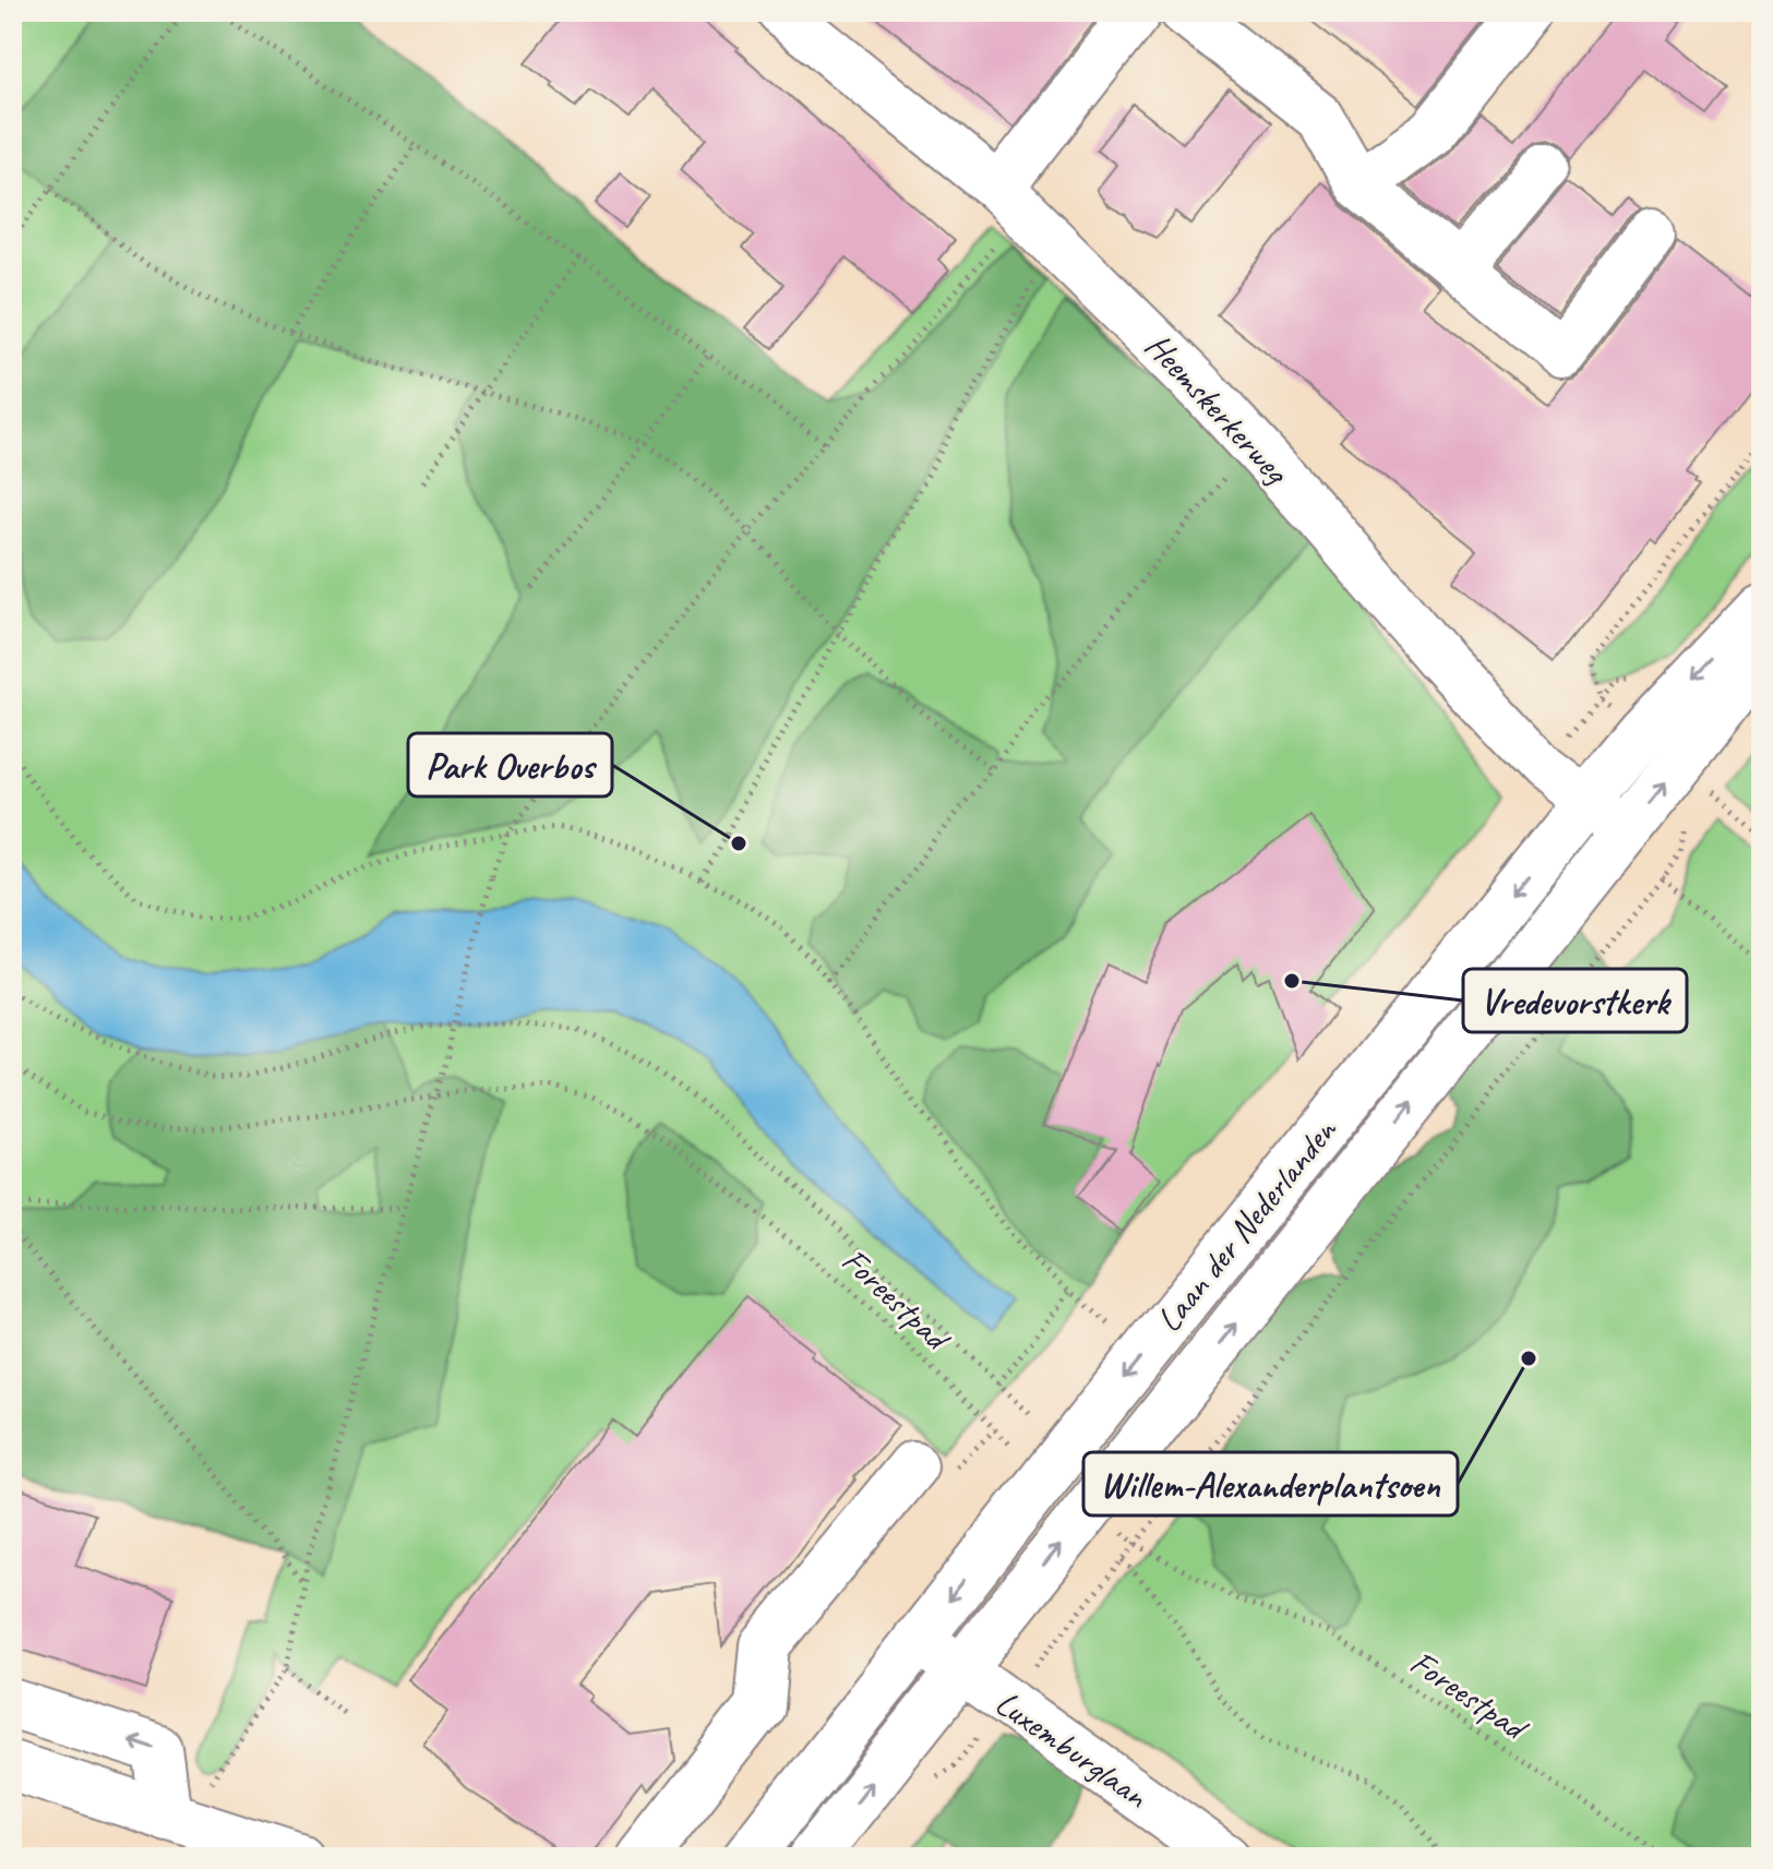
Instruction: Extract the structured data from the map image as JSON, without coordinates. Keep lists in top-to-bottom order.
{
  "streets": {
    "street": ["Heemskerkerweg", "Laan der Nederlanden", "Luxemburglaan"],
    "path": ["Foreestpad"]
  },
  "crossings": [
    ["Heemskerkerweg", "Laan der Nederlanden"],
    ["Laan der Nederlanden", "Foreestpad"],
    ["Laan der Nederlanden", "Luxemburglaan"]
  ],
  "places": ["Park Overbos", "Vredevorstkerk", "Willem-Alexanderplantsoen"]
}
